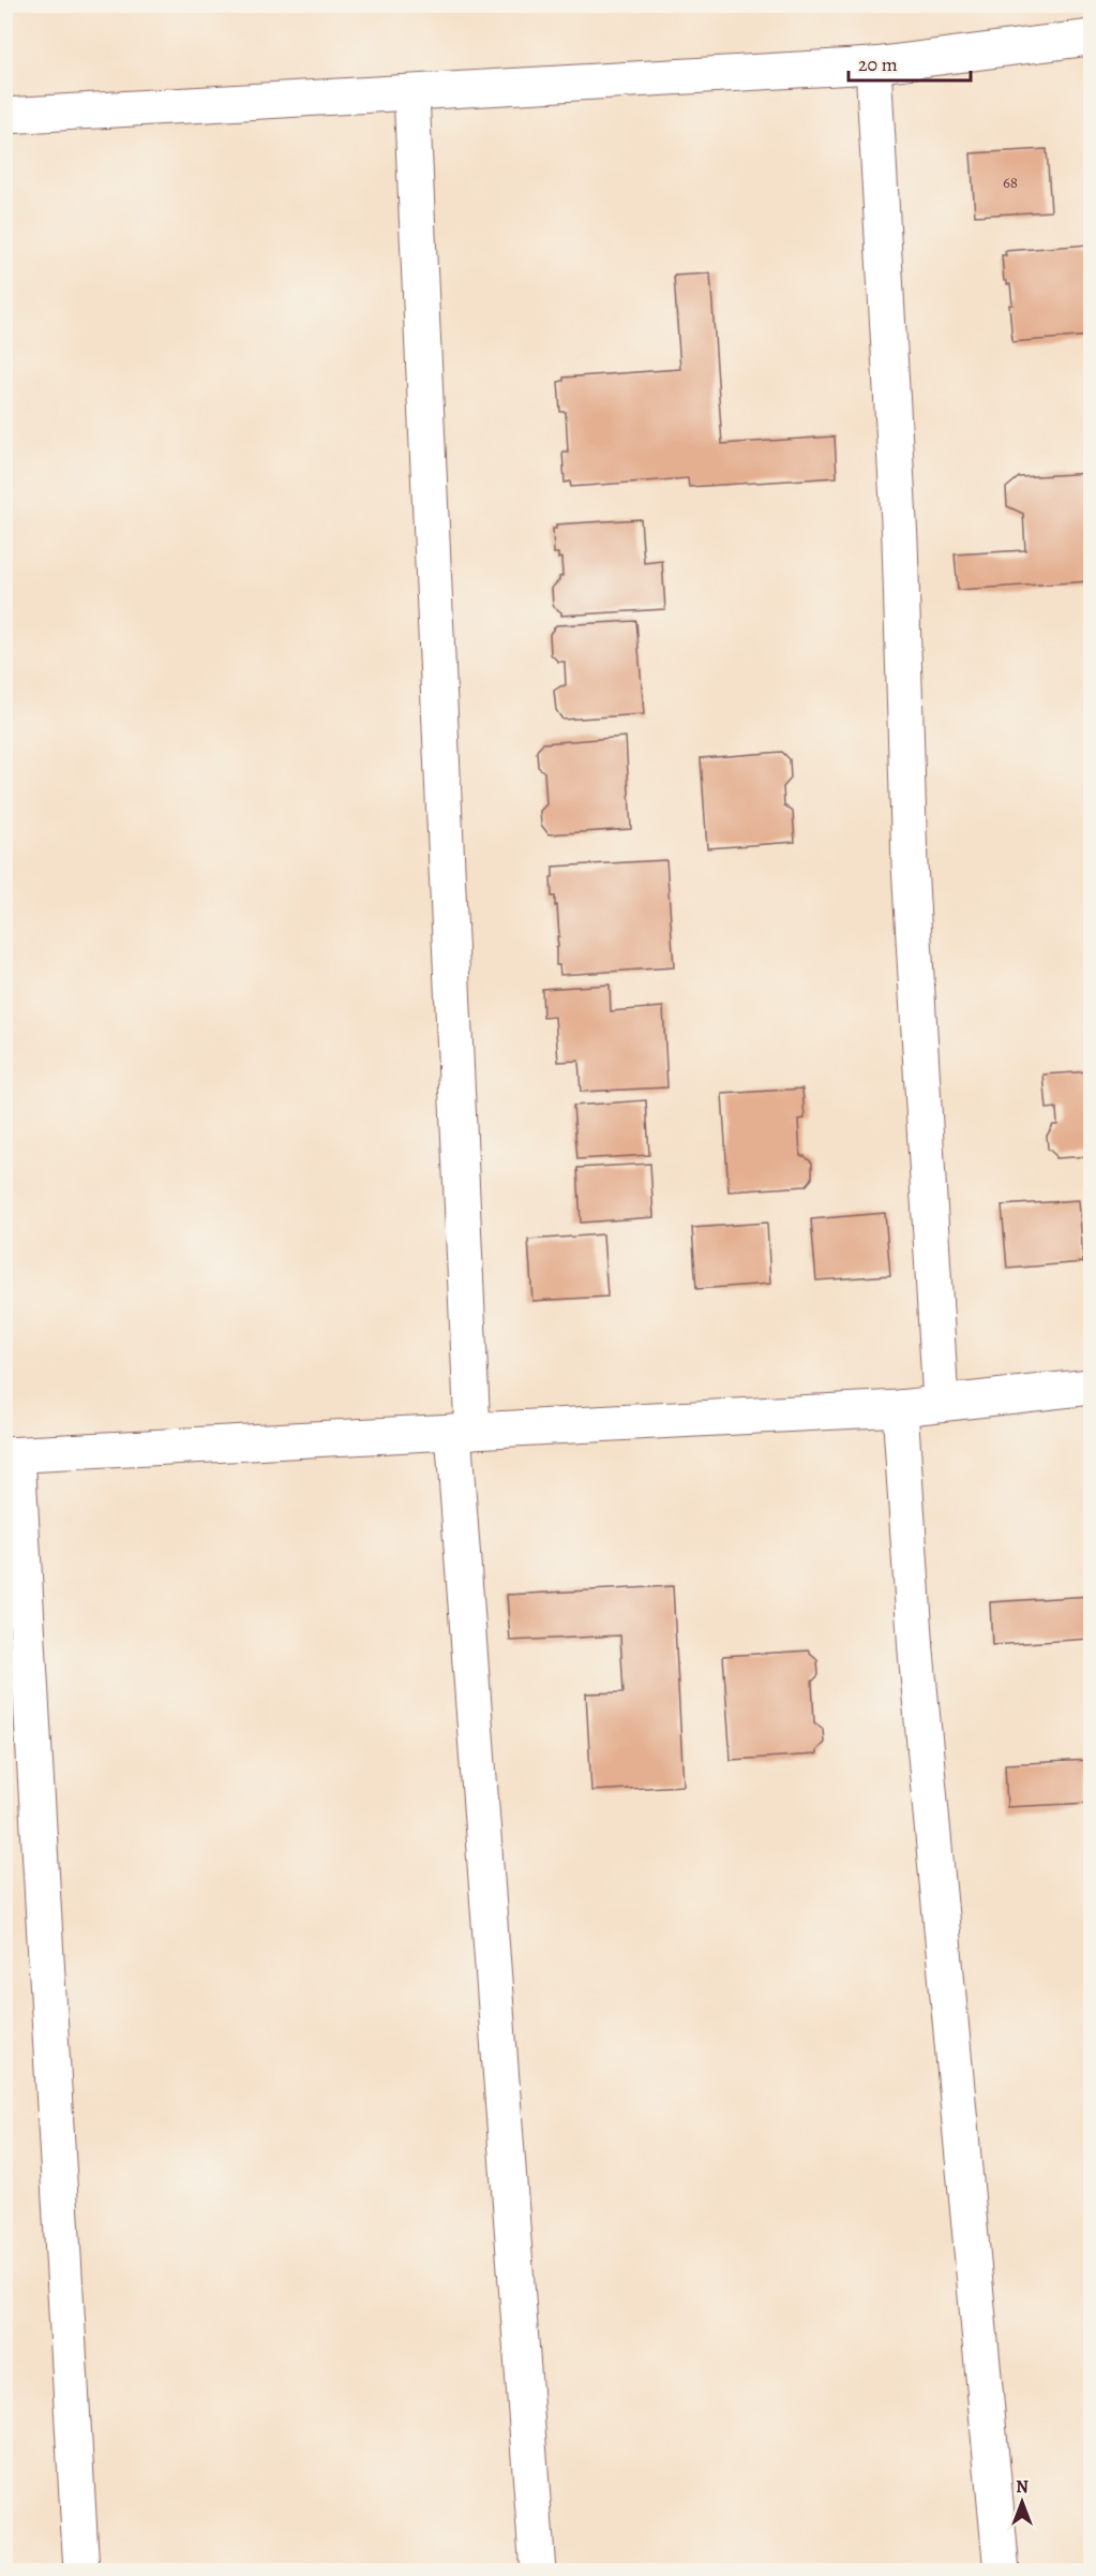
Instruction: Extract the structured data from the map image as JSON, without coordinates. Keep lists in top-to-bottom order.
{
  "house_numbers": ["68"],
  "scale_bar": "20 m",
  "north": "top"
}
